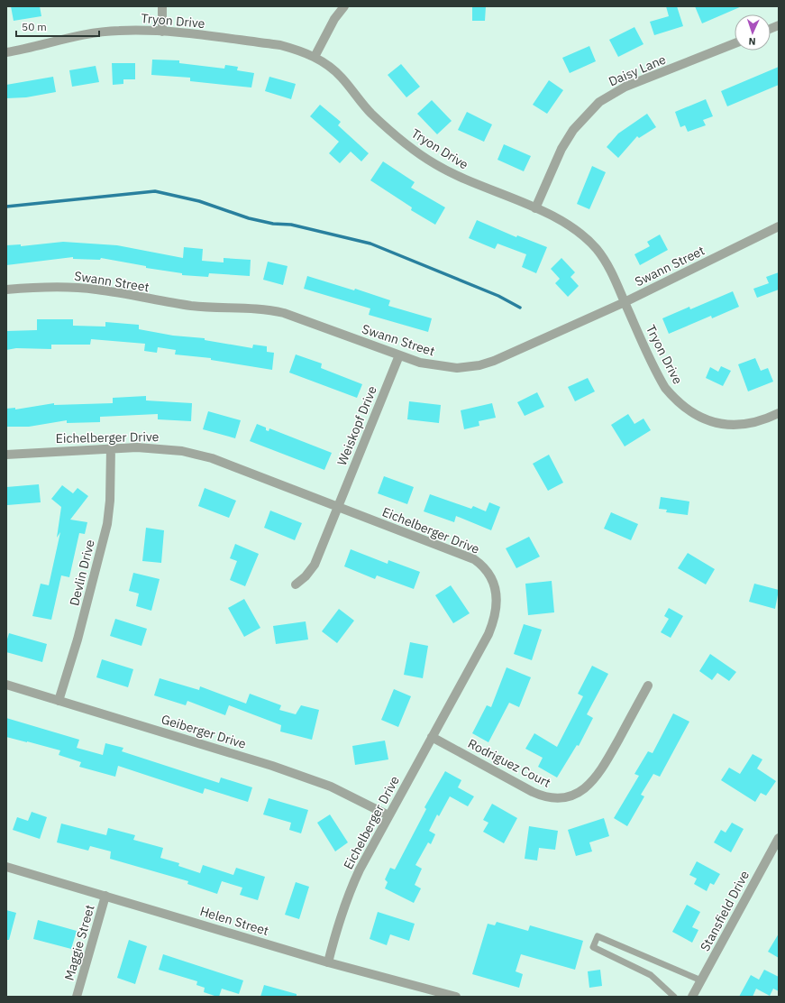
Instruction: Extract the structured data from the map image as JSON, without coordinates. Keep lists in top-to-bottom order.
{
  "streets": {
    "street": [
      "Tryon Drive",
      "Daisy Lane",
      "Swann Street",
      "Weiskopf Drive",
      "Eichelberger Drive",
      "Devlin Drive",
      "Geiberger Drive",
      "Rodriguez Court",
      "Stansfield Drive",
      "Helen Street",
      "Maggie Street"
    ]
  },
  "crossings": [
    ["Tryon Drive", "Daisy Lane"],
    ["Tryon Drive", "Swann Street"],
    ["Swann Street", "Weiskopf Drive"],
    ["Weiskopf Drive", "Eichelberger Drive"],
    ["Eichelberger Drive", "Devlin Drive"],
    ["Eichelberger Drive", "Geiberger Drive"],
    ["Eichelberger Drive", "Rodriguez Court"],
    ["Eichelberger Drive", "Helen Street"],
    ["Devlin Drive", "Geiberger Drive"],
    ["Helen Street", "Maggie Street"]
  ],
  "scale_bar": "50 m",
  "north": "bottom"
}
